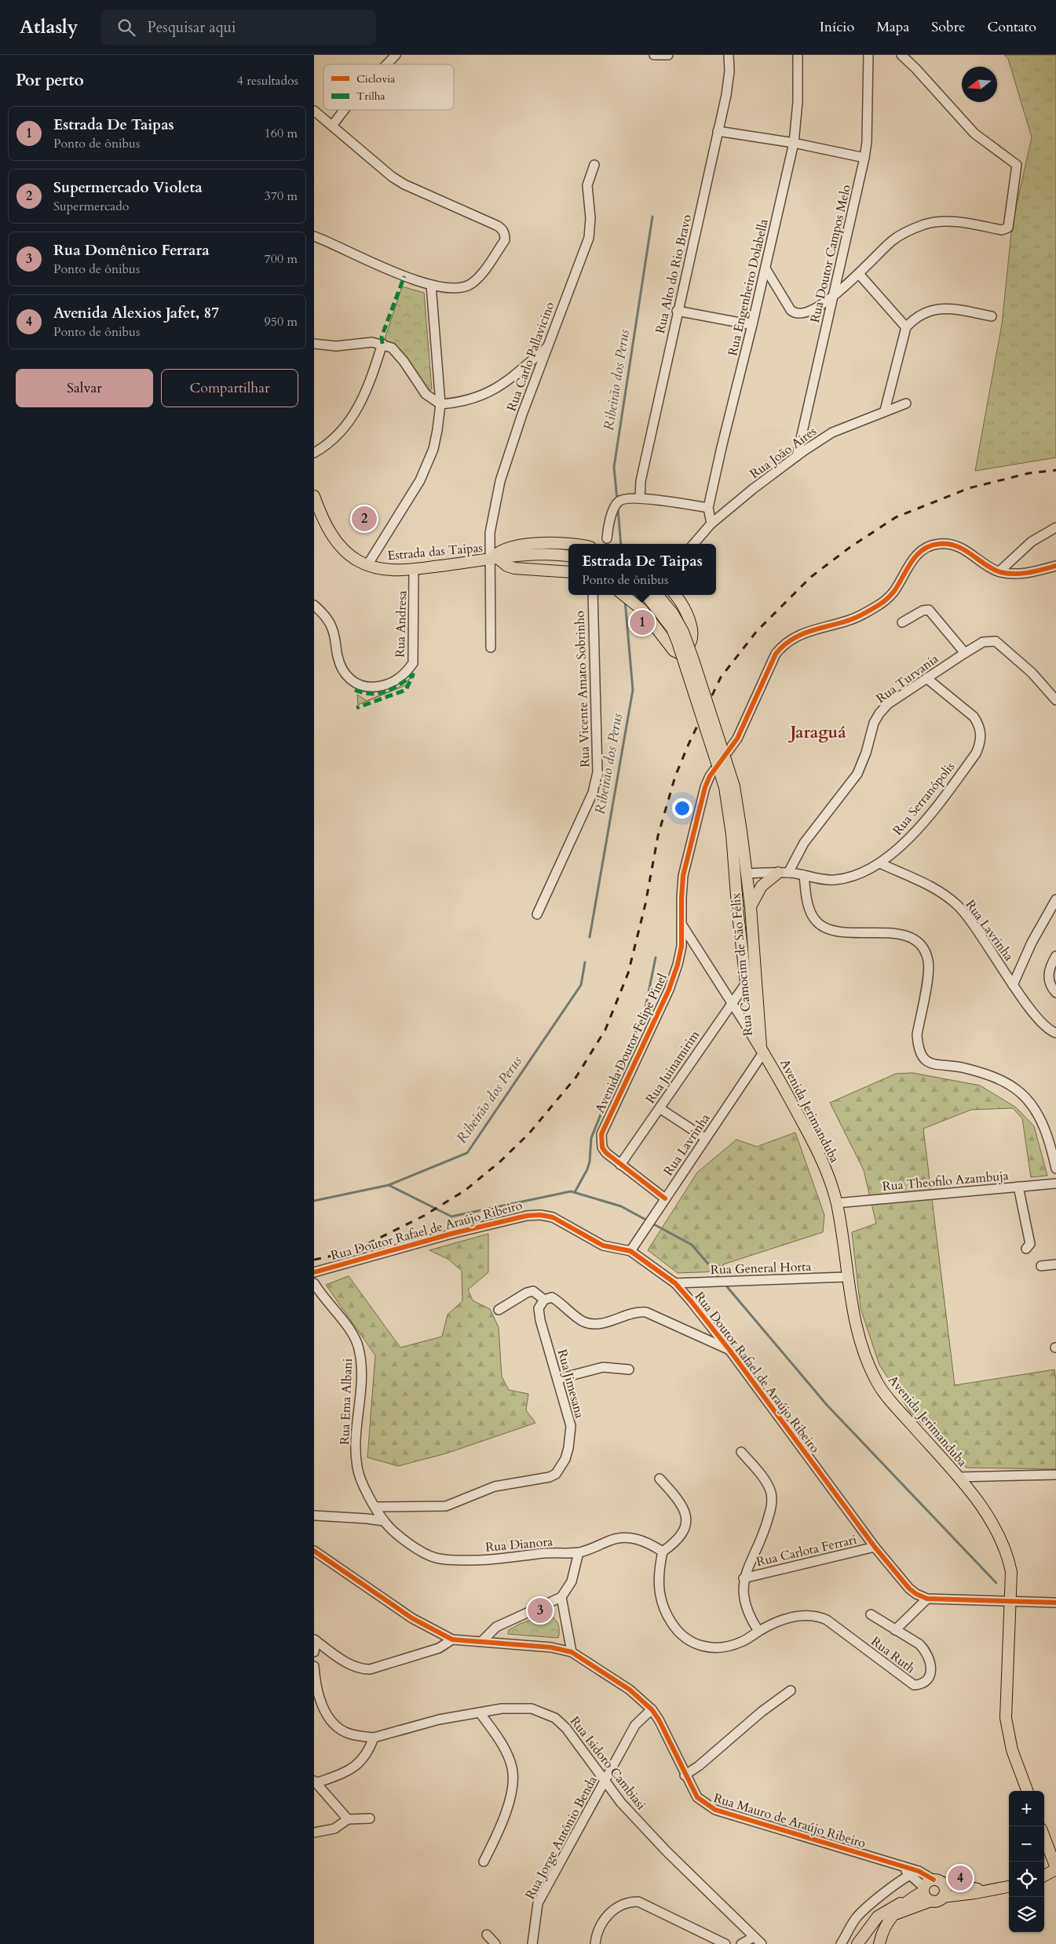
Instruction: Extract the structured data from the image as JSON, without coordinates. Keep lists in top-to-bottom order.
{
  "streets": {
    "main road": ["Estrada das Taipas", "Rua Camocim de São Félix", "Avenida Jerimanduba"],
    "street": [
      "Rua Doutor Campos Melo",
      "Rua Alto do Rio Bravo",
      "Rua Engenheiro Dolabella",
      "Rua Carlo Pallavicino",
      "Rua João Aires",
      "Rua Andresa",
      "Rua Turvania",
      "Rua Vicente Amato Sobrinho",
      "Rua Serranópolis",
      "Rua Lavrinha",
      "Avenida Doutor Felipe Pinel",
      "Rua Juinamirim",
      "Rua Theofilo Azambuja",
      "Rua Doutor Rafael de Araújo Ribeiro",
      "Rua General Horta",
      "Rua Jimesana",
      "Rua Ema Albani",
      "Rua Dianora",
      "Rua Carlota Ferrari",
      "Rua Ruth",
      "Rua Isidoro Cambiasi",
      "Rua Mauro de Araújo Ribeiro",
      "Rua Jorge Antônio Benda"
    ]
  },
  "crossings": [
    ["Rua Doutor Campos Melo", "Rua João Aires"],
    ["Rua Engenheiro Dolabella", "Rua João Aires"],
    ["Rua Carlo Pallavicino", "Estrada das Taipas"],
    ["Estrada das Taipas", "Rua Andresa"],
    ["Rua Turvania", "Rua Serranópolis"],
    ["Rua Serranópolis", "Rua Lavrinha"],
    ["Rua Serranópolis", "Rua Camocim de São Félix"],
    ["Rua Lavrinha", "Rua Camocim de São Félix"],
    ["Rua Lavrinha", "Avenida Doutor Felipe Pinel"],
    ["Rua Lavrinha", "Avenida Jerimanduba"],
    ["Rua Lavrinha", "Rua Doutor Rafael de Araújo Ribeiro"],
    ["Rua Camocim de São Félix", "Rua Juinamirim"],
    ["Rua Camocim de São Félix", "Avenida Jerimanduba"],
    ["Avenida Doutor Felipe Pinel", "Rua Juinamirim"],
    ["Avenida Jerimanduba", "Rua Theofilo Azambuja"],
    ["Avenida Jerimanduba", "Rua Doutor Rafael de Araújo Ribeiro"],
    ["Avenida Jerimanduba", "Rua General Horta"],
    ["Rua Doutor Rafael de Araújo Ribeiro", "Rua General Horta"],
    ["Rua Doutor Rafael de Araújo Ribeiro", "Rua Carlota Ferrari"],
    ["Rua Jimesana", "Rua Ema Albani"],
    ["Rua Ema Albani", "Rua Dianora"],
    ["Rua Isidoro Cambiasi", "Rua Jorge Antônio Benda"],
    ["Rua Mauro de Araújo Ribeiro", "Rua Jorge Antônio Benda"]
  ],
  "districts": ["Jaraguá"],
  "water": ["Ribeirão dos Perus"],
  "legend": ["Ciclovia", "Trilha"],
  "north": "left",
  "page": {
    "header": "Atlasly",
    "search": "Pesquisar aqui",
    "nav": [
      "Início",
      "Mapa",
      "Sobre",
      "Contato"
    ],
    "heading": ["Por perto", "4 resultados"],
    "list": [
      {
        "mark": "1",
        "name": "Estrada De Taipas",
        "note": "Ponto de ônibus",
        "value": "160 m"
      },
      {
        "mark": "2",
        "name": "Supermercado Violeta",
        "note": "Supermercado",
        "value": "370 m"
      },
      {
        "mark": "3",
        "name": "Rua Domênico Ferrara",
        "note": "Ponto de ônibus",
        "value": "700 m"
      },
      {
        "mark": "4",
        "name": "Avenida Alexios Jafet, 87",
        "note": "Ponto de ônibus",
        "value": "950 m"
      }
    ],
    "buttons": ["Salvar", "Compartilhar"],
    "pins": [
      "2",
      "1",
      "3",
      "4"
    ],
    "popup": ["Estrada De Taipas", "Ponto de ônibus"],
    "map_buttons": ["+", "−"]
  }
}
